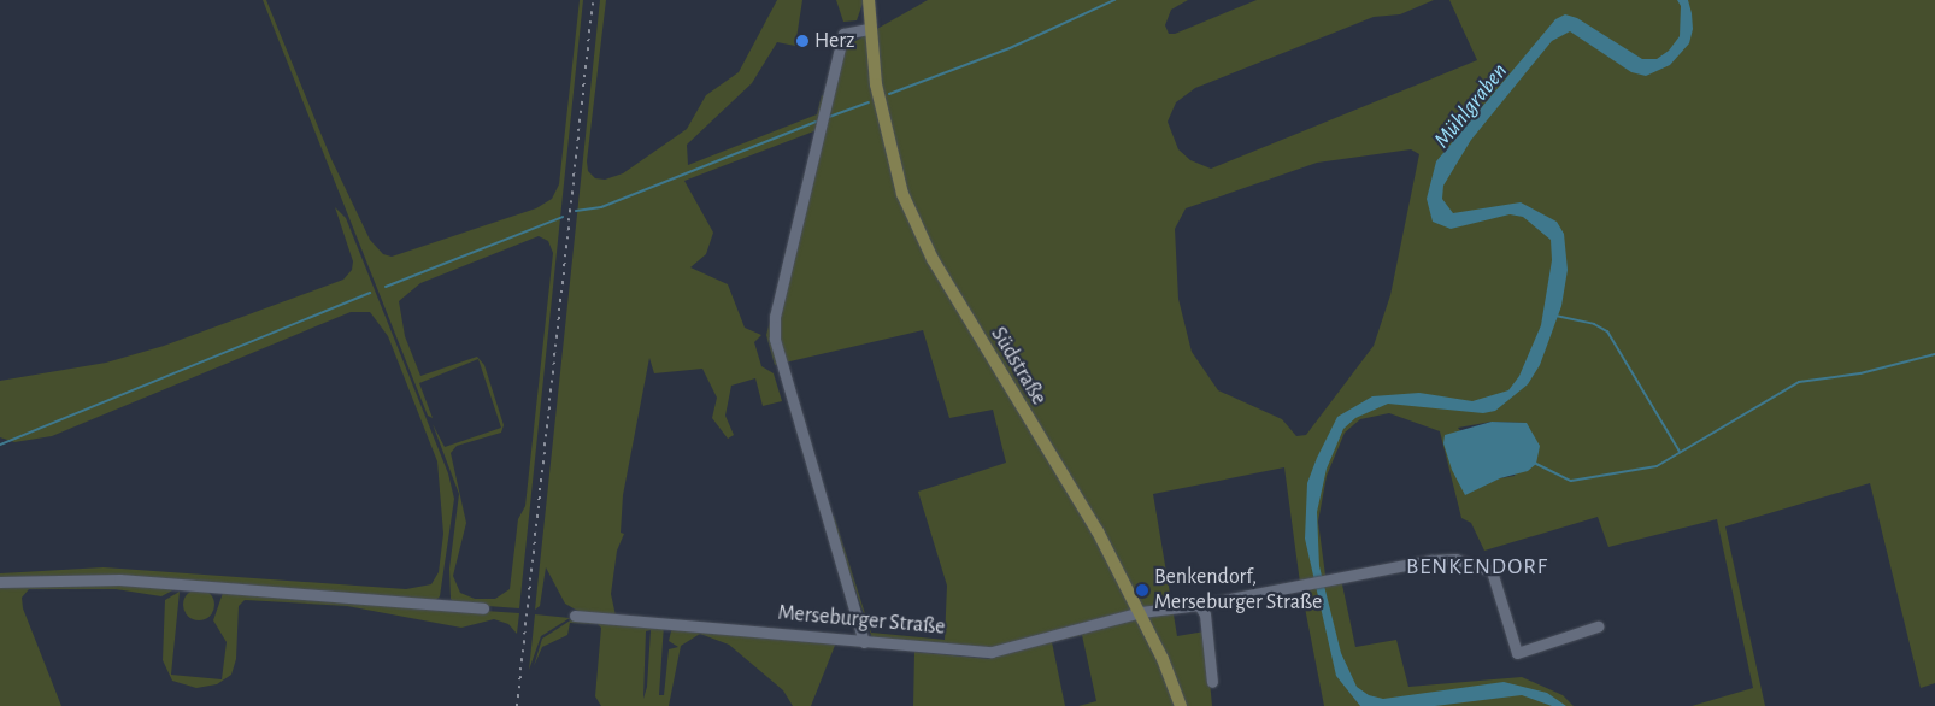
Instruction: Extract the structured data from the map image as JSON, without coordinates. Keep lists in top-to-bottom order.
{
  "streets": {
    "main road": ["Südstraße"],
    "street": ["Merseburger Straße"]
  },
  "crossings": [
    ["Südstraße", "Merseburger Straße"]
  ],
  "districts": ["BENKENDORF"],
  "water": ["Mühlgraben"],
  "places": ["Herz", "Benkendorf, Merseburger Straße"]
}
